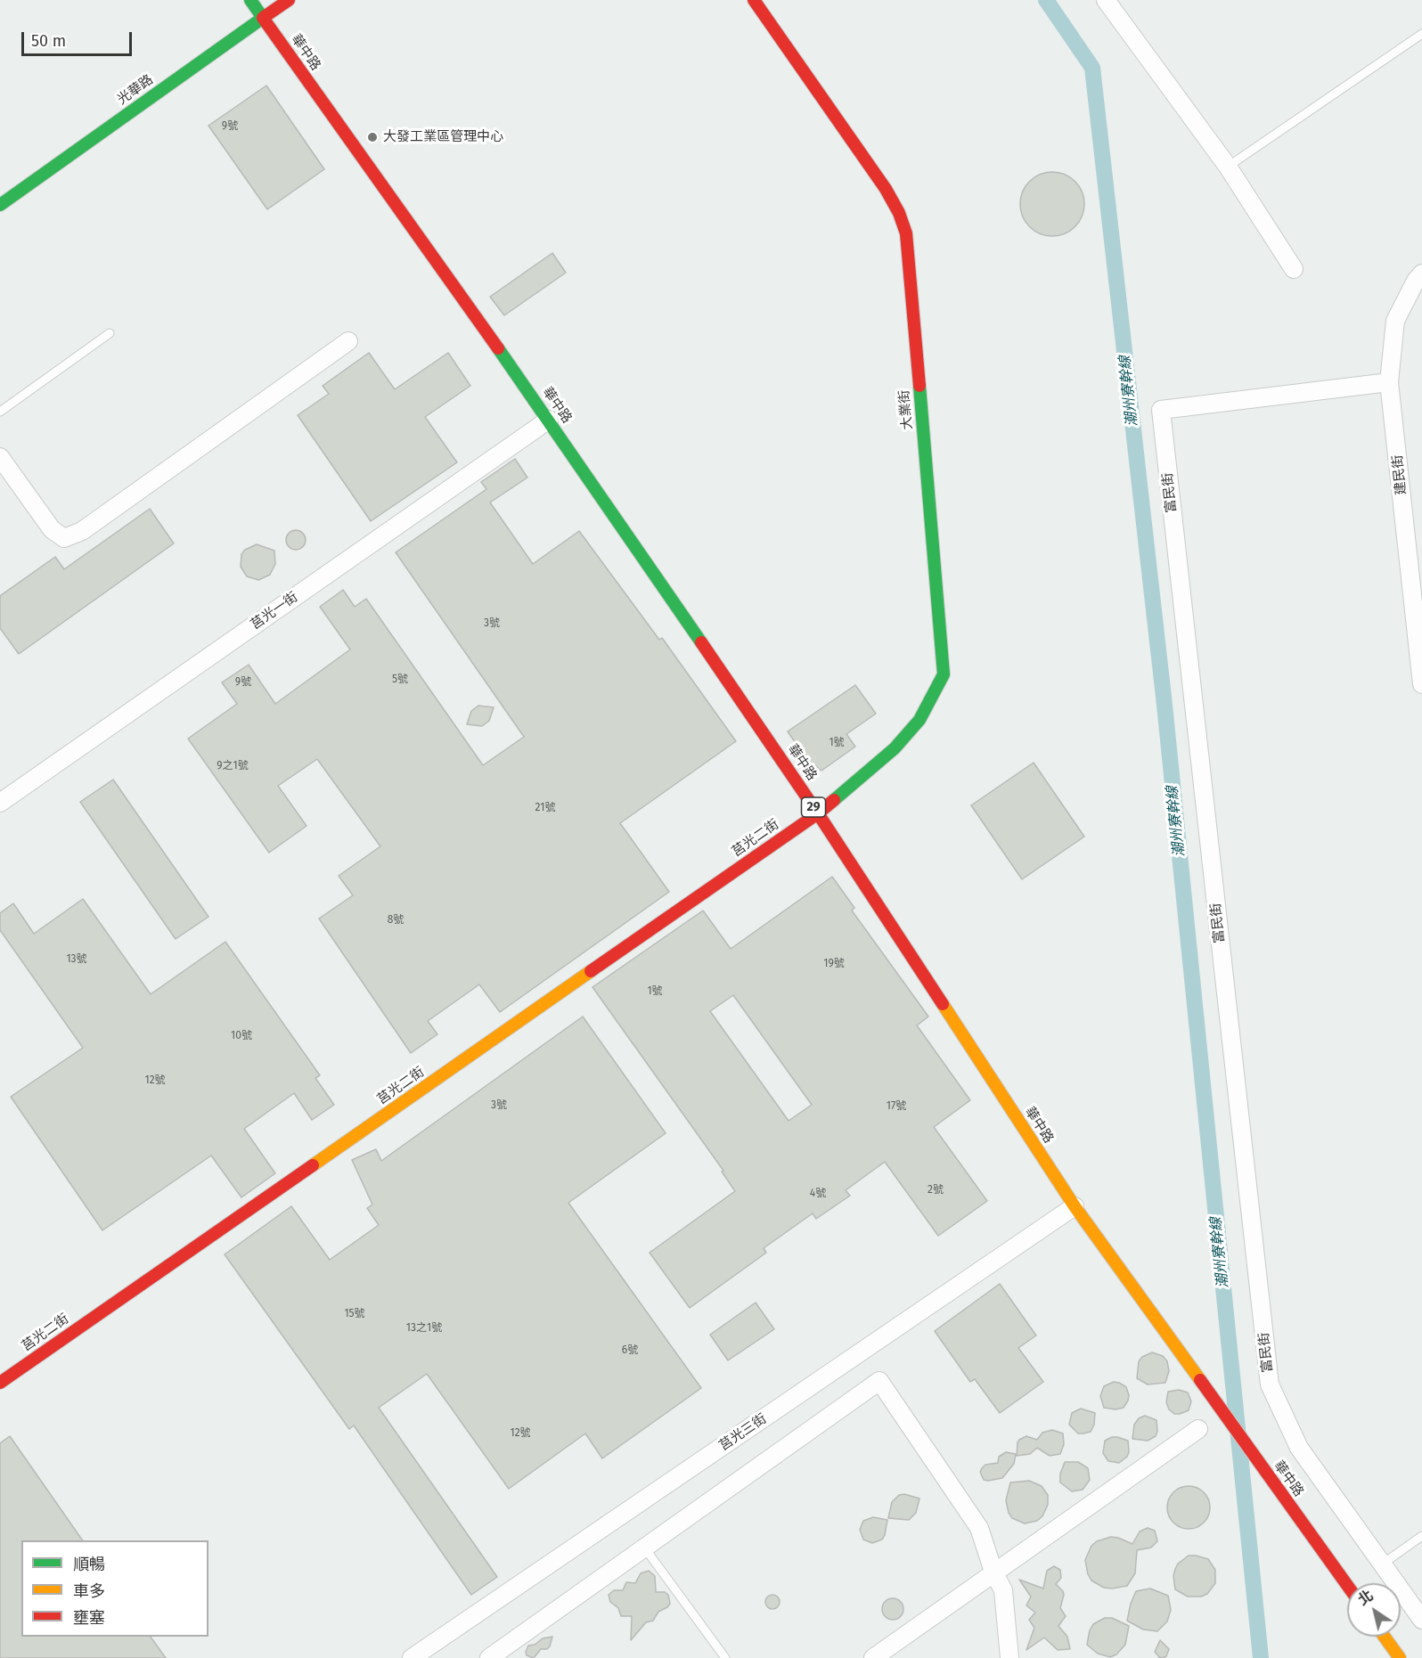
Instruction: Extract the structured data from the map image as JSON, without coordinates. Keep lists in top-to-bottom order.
{
  "streets": {
    "street": [
      "華中路",
      "光華路",
      "大業街",
      "建民街",
      "富民街",
      "莒光一街",
      "29",
      "莒光二街",
      "莒光三街"
    ]
  },
  "crossings": [
    ["華中路", "光華路"],
    ["華中路", "大業街"],
    ["華中路", "莒光一街"],
    ["華中路", "莒光二街"],
    ["華中路", "莒光三街"],
    ["大業街", "莒光二街"],
    ["建民街", "富民街"]
  ],
  "water": ["潮州寮幹線"],
  "places": ["大發工業區管理中心"],
  "house_numbers": [
    "9號",
    "3號",
    "5號",
    "9號",
    "1號",
    "9之1號",
    "21號",
    "8號",
    "13號",
    "19號",
    "1號",
    "10號",
    "12號",
    "3號",
    "17號",
    "2號",
    "4號",
    "15號",
    "13之1號",
    "6號",
    "12號"
  ],
  "legend": ["順暢", "車多", "壅塞"],
  "scale_bar": "50 m",
  "north": "top left"
}
